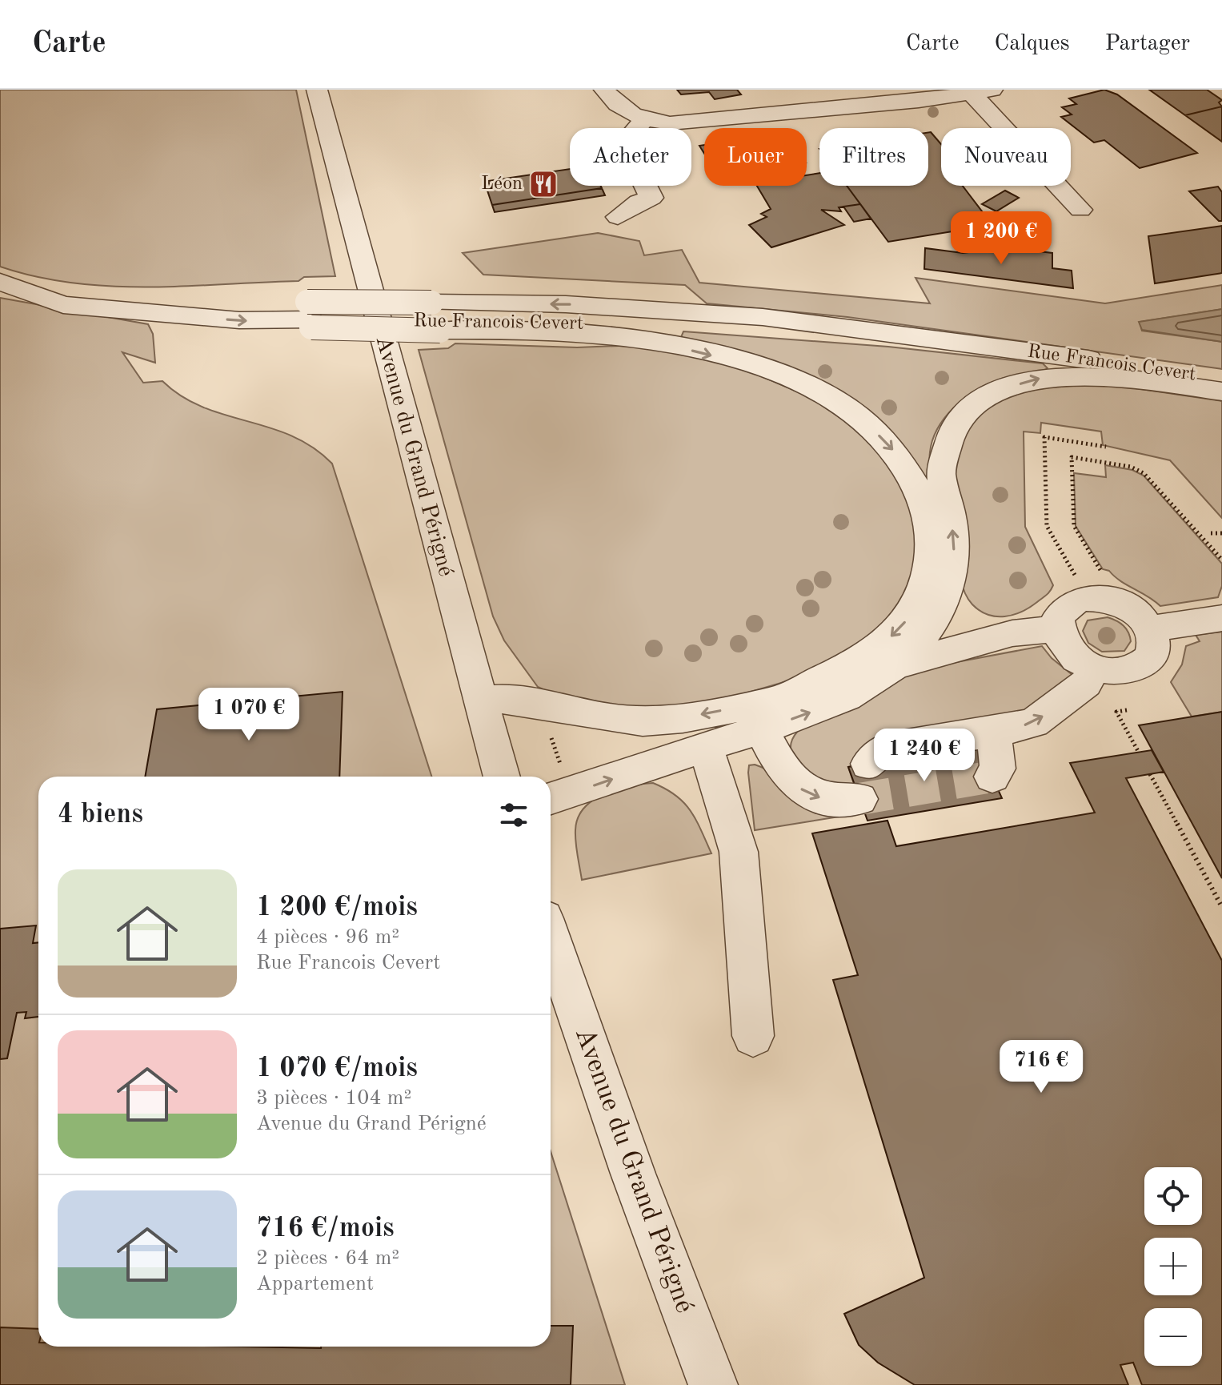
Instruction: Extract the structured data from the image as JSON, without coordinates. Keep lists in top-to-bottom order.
{
  "streets": {
    "street": ["Rue Francois Cevert", "Avenue du Grand Périgné"]
  },
  "places": {
    "restaurant": ["Léon"]
  },
  "page": {
    "header": "Carte",
    "nav": ["Carte", "Calques", "Partager"],
    "chip": [
      "Acheter",
      "Louer",
      "Filtres",
      "Nouveau"
    ],
    "price": [
      "1 200 €",
      "1 070 €",
      "1 240 €",
      "716 €"
    ],
    "heading": "4 biens",
    "list": [
      {
        "name": "1 200 €/mois",
        "note": "4 pièces · 96 m² · Rue Francois Cevert"
      },
      {
        "name": "1 070 €/mois",
        "note": "3 pièces · 104 m² · Avenue du Grand Périgné"
      },
      {
        "name": "716 €/mois",
        "note": "2 pièces · 64 m² · Appartement"
      }
    ],
    "map_buttons": ["+", "−"]
  }
}
